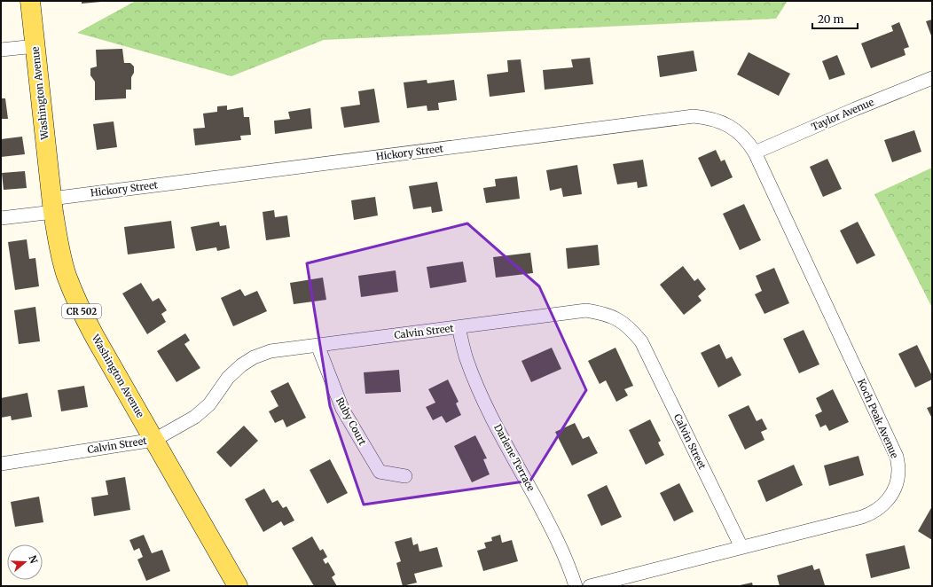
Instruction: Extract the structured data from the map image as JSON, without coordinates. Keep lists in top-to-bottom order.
{
  "streets": {
    "main road": ["Washington Avenue", "CR 502"],
    "street": [
      "Taylor Avenue",
      "Hickory Street",
      "Calvin Street",
      "Koch Peak Avenue",
      "Ruby Court",
      "Darlene Terrace"
    ]
  },
  "crossings": [
    ["Washington Avenue", "Hickory Street"],
    ["Washington Avenue", "Calvin Street"],
    ["Taylor Avenue", "Hickory Street"],
    ["Taylor Avenue", "Koch Peak Avenue"],
    ["Hickory Street", "Koch Peak Avenue"],
    ["Calvin Street", "Koch Peak Avenue"],
    ["Calvin Street", "Ruby Court"],
    ["Calvin Street", "Darlene Terrace"]
  ],
  "scale_bar": "20 m",
  "north": "right"
}
